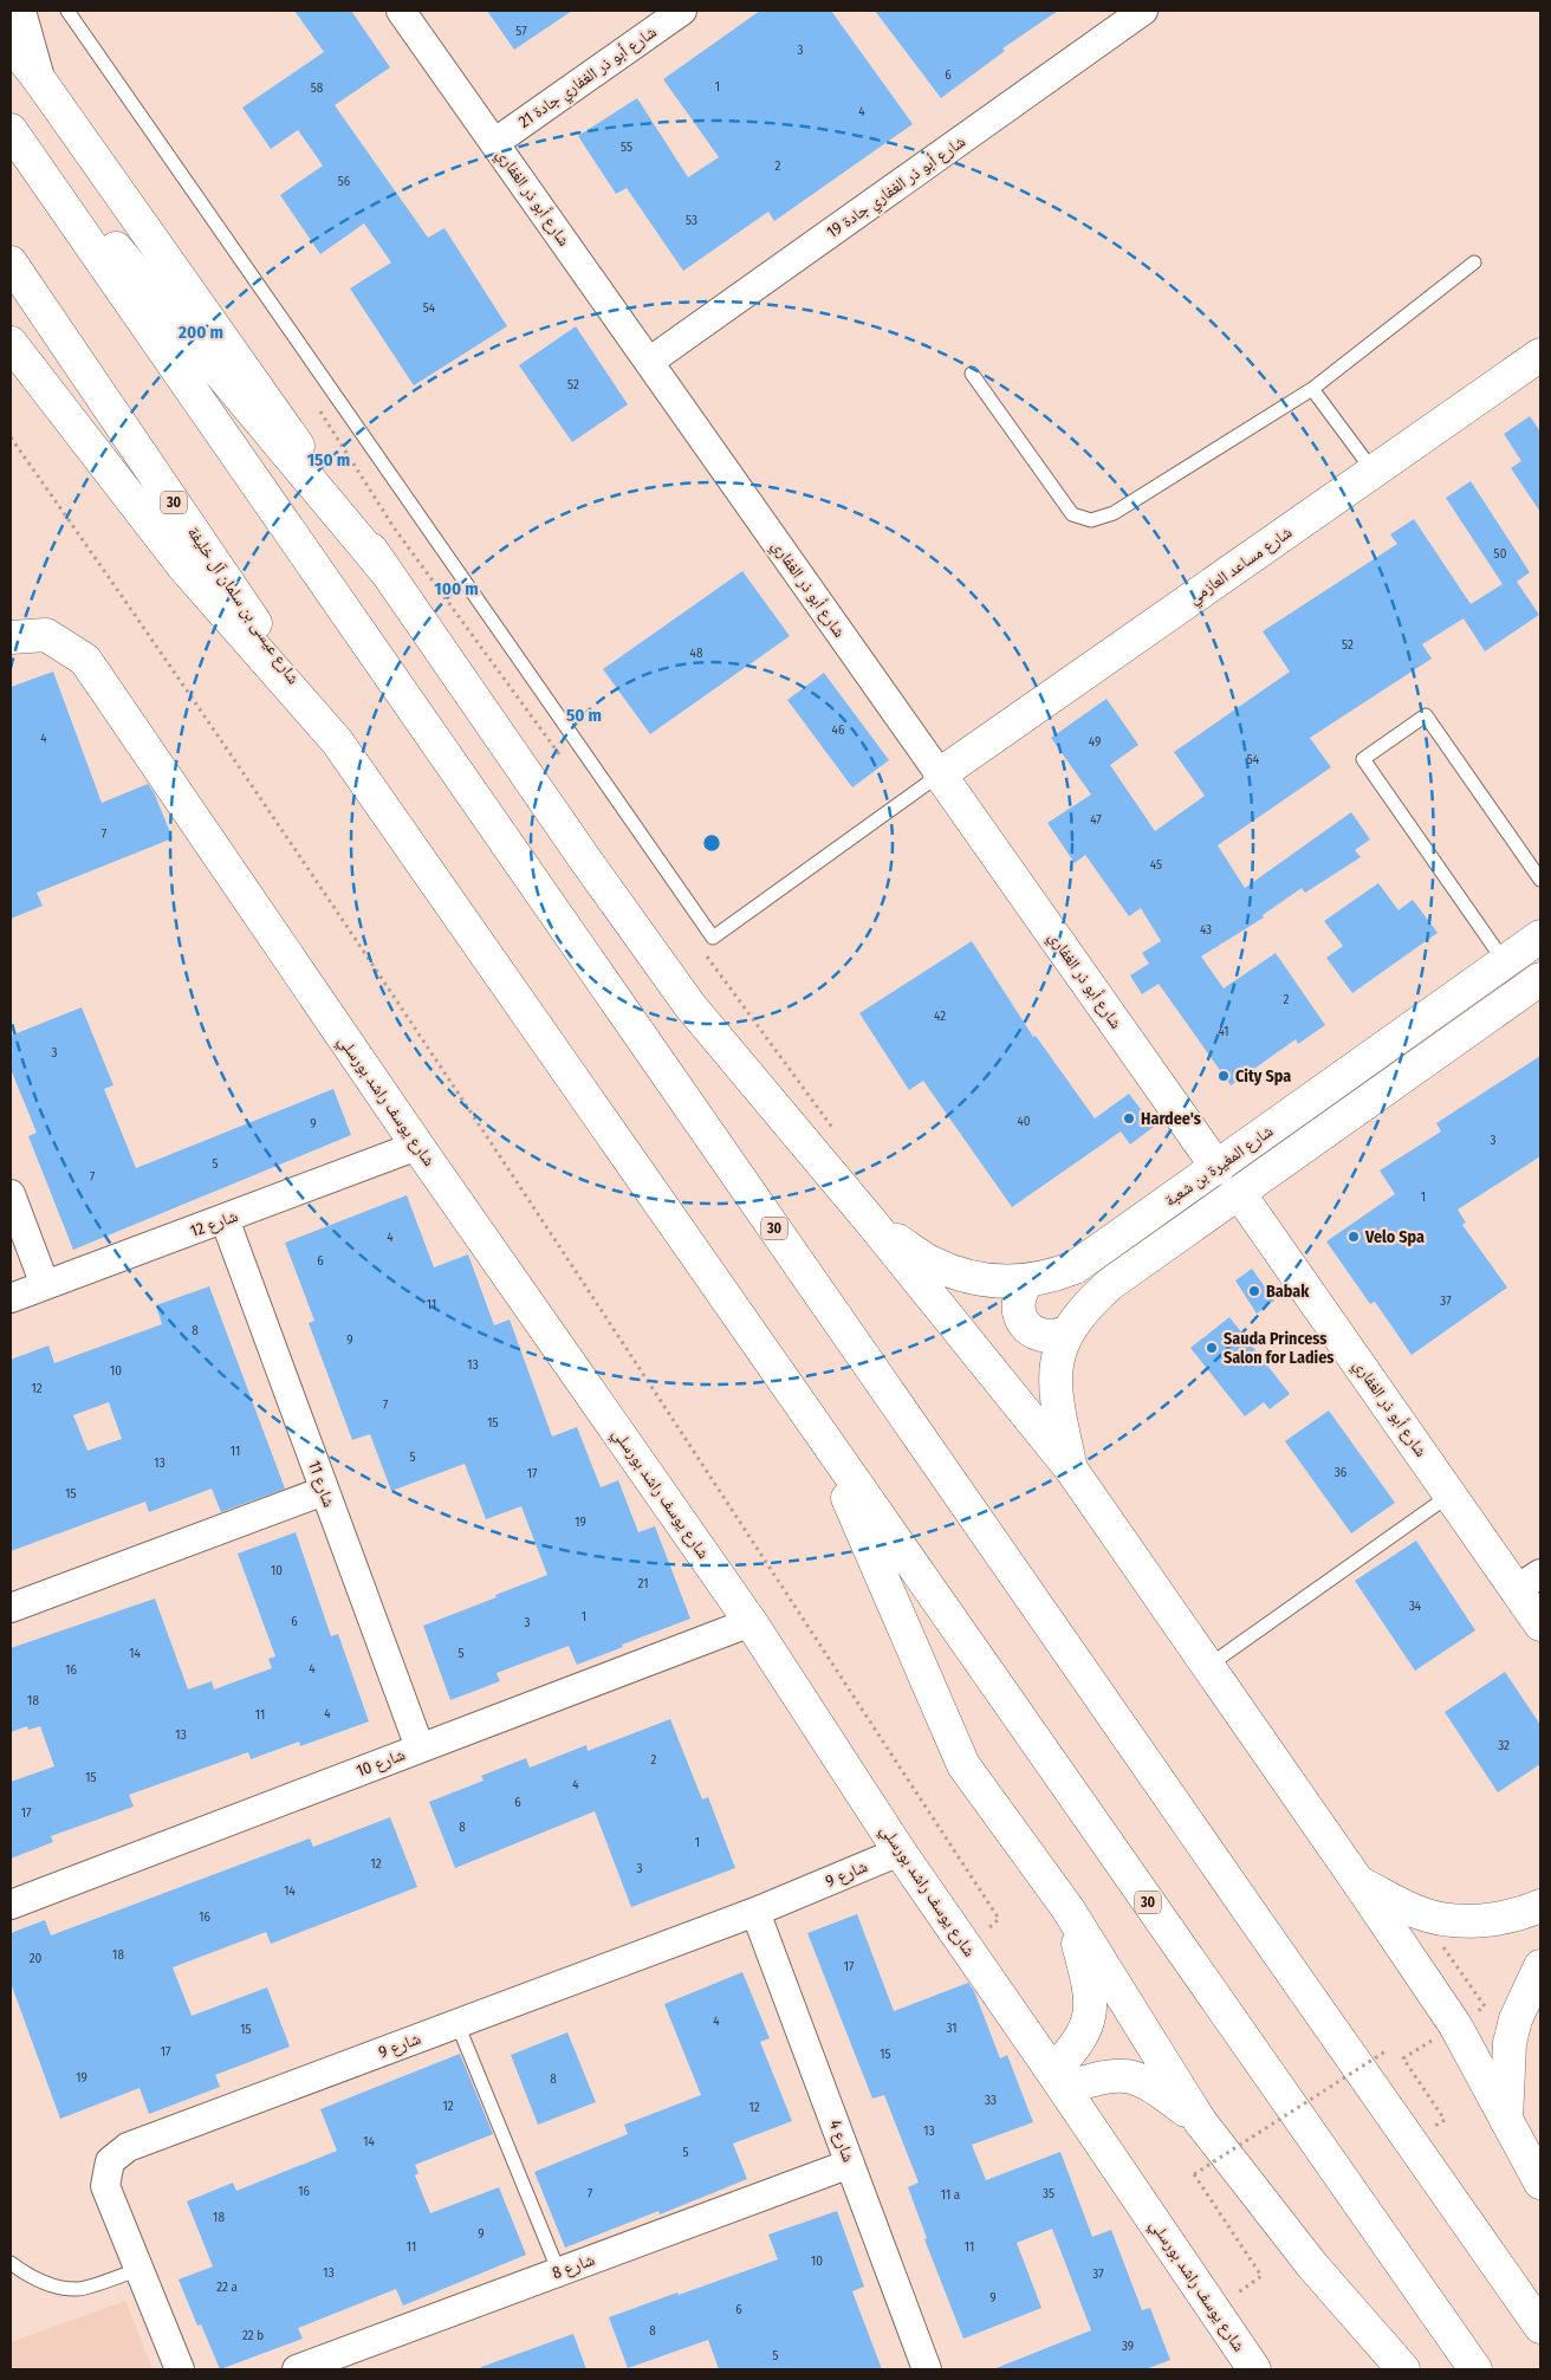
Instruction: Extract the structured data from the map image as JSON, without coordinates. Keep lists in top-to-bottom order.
{
  "streets": {
    "main road": [
      "شارع أبو ذر الغفاري",
      "30",
      "شارع مساعد العازمي",
      "شارع عيسى بن سلمان آل خليفة",
      "شارع يوسف راشد بورسلي",
      "شارع المغيرة بن شعبة"
    ],
    "street": [
      "شارع أبو ذر الغفاري جادة 21",
      "شارع أبو ذر الغفاري جادة 19",
      "شارع 12",
      "شارع 11",
      "شارع 10",
      "شارع 9",
      "شارع 4",
      "شارع 8"
    ]
  },
  "crossings": [
    ["شارع أبو ذر الغفاري جادة 21", "شارع أبو ذر الغفاري"],
    ["شارع أبو ذر الغفاري جادة 19", "شارع أبو ذر الغفاري"],
    ["شارع أبو ذر الغفاري", "شارع مساعد العازمي"],
    ["شارع أبو ذر الغفاري", "شارع المغيرة بن شعبة"],
    ["30", "شارع عيسى بن سلمان آل خليفة"],
    ["شارع يوسف راشد بورسلي", "شارع 12"],
    ["شارع يوسف راشد بورسلي", "شارع 10"],
    ["شارع يوسف راشد بورسلي", "شارع 9"],
    ["شارع 12", "شارع 11"],
    ["شارع 11", "شارع 10"],
    ["شارع 9", "شارع 4"],
    ["شارع 4", "شارع 8"]
  ],
  "places": [
    "City Spa",
    "Hardee's",
    "Velo Spa",
    "Babak",
    "Sauda Princess Salon for Ladies"
  ],
  "house_numbers": [
    "57",
    "3",
    "6",
    "1",
    "58",
    "4",
    "55",
    "2",
    "56",
    "53",
    "54",
    "52",
    "50",
    "52",
    "48",
    "46",
    "4",
    "49",
    "54",
    "47",
    "7",
    "45",
    "43",
    "2",
    "42",
    "41",
    "3",
    "40",
    "9",
    "3",
    "5",
    "7",
    "1",
    "4",
    "6",
    "37",
    "11",
    "8",
    "9",
    "13",
    "10",
    "12",
    "7",
    "15",
    "11",
    "5",
    "13",
    "36",
    "17",
    "15",
    "19",
    "10",
    "21",
    "34",
    "1",
    "6",
    "3",
    "14",
    "5",
    "4",
    "16",
    "18",
    "4",
    "11",
    "13",
    "32",
    "2",
    "15",
    "4",
    "6",
    "17",
    "8",
    "1",
    "12",
    "3",
    "14",
    "16",
    "18",
    "20",
    "17",
    "4",
    "31",
    "15",
    "17",
    "15",
    "19",
    "8",
    "33",
    "12",
    "12",
    "13",
    "14",
    "5",
    "16",
    "7",
    "35",
    "11 a",
    "18",
    "9",
    "11",
    "11",
    "10",
    "13",
    "37",
    "22 a",
    "9",
    "6",
    "8",
    "22 b",
    "39",
    "5"
  ],
  "rings": [
    "200 m",
    "150 m",
    "100 m",
    "50 m"
  ]
}
